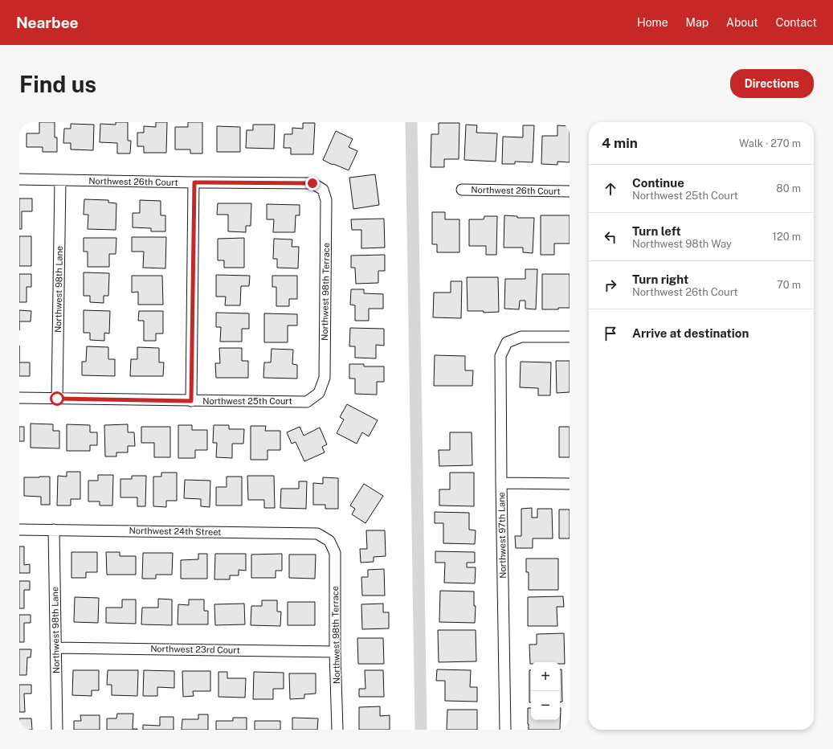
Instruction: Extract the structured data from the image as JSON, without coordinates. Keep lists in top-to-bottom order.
{
  "streets": {
    "street": [
      "Northwest 26th Court",
      "Northwest 98th Lane",
      "Northwest 98th Terrace",
      "Northwest 25th Court",
      "Northwest 24th Street",
      "Northwest 97th Lane",
      "Northwest 23rd Court"
    ]
  },
  "crossings": [
    ["Northwest 26th Court", "Northwest 98th Lane"],
    ["Northwest 26th Court", "Northwest 98th Terrace"],
    ["Northwest 98th Lane", "Northwest 25th Court"],
    ["Northwest 98th Lane", "Northwest 24th Street"],
    ["Northwest 98th Lane", "Northwest 23rd Court"],
    ["Northwest 98th Terrace", "Northwest 25th Court"],
    ["Northwest 98th Terrace", "Northwest 24th Street"],
    ["Northwest 98th Terrace", "Northwest 23rd Court"]
  ],
  "page": {
    "header": "Nearbee",
    "nav": [
      "Home",
      "Map",
      "About",
      "Contact"
    ],
    "buttons": "Directions",
    "title": "Find us",
    "heading": ["4 min", "Walk · 270 m"],
    "list": [
      ["Continue", "Northwest 25th Court", "80 m"],
      ["Turn left", "Northwest 98th Way", "120 m"],
      ["Turn right", "Northwest 26th Court", "70 m"],
      "Arrive at destination"
    ],
    "map_buttons": ["+", "−"]
  }
}
